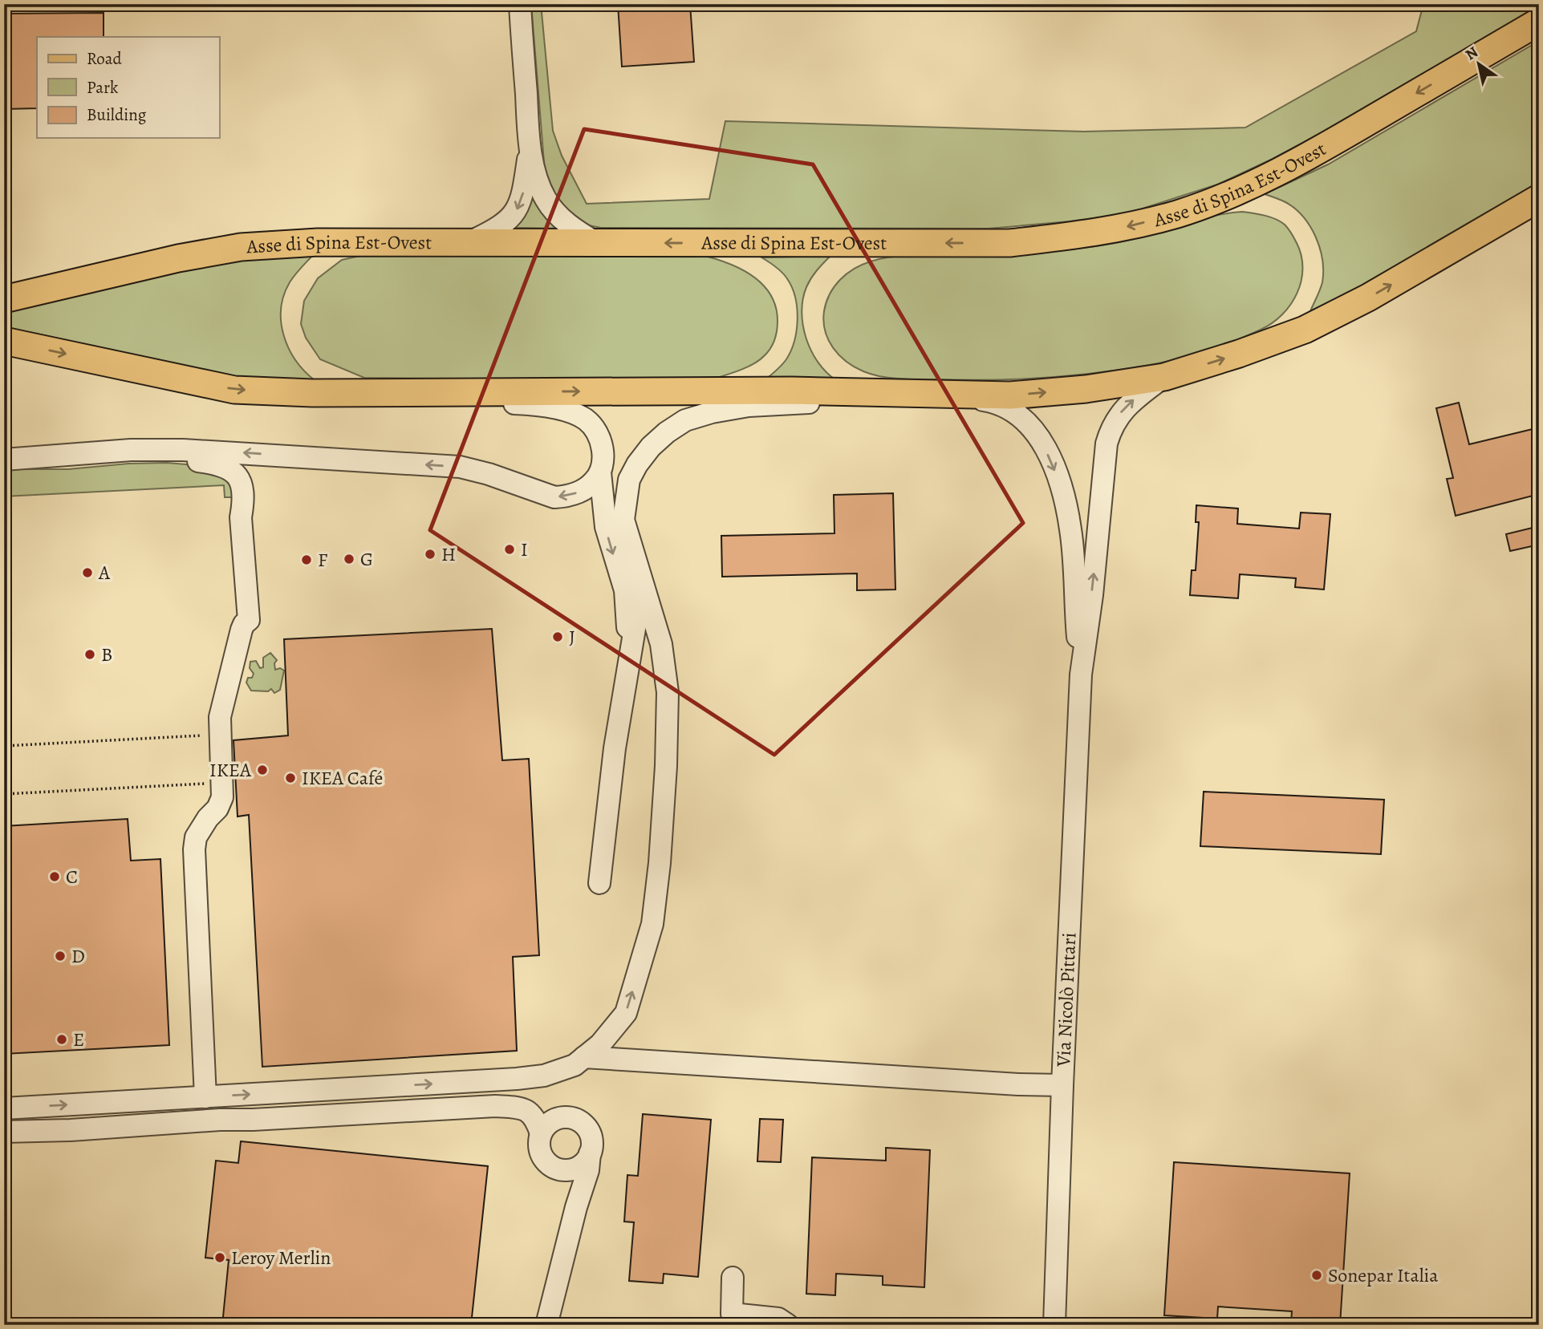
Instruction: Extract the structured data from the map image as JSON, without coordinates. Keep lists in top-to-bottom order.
{
  "streets": {
    "main road": ["Asse di Spina Est-Ovest"],
    "street": ["Via Nicolò Pittari"]
  },
  "places": [
    "I",
    "H",
    "G",
    "F",
    "A",
    "J",
    "B",
    "IKEA",
    "IKEA Café",
    "C",
    "D",
    "E",
    "Leroy Merlin",
    "Sonepar Italia"
  ],
  "legend": ["Road", "Park", "Building"],
  "north": "top left"
}
